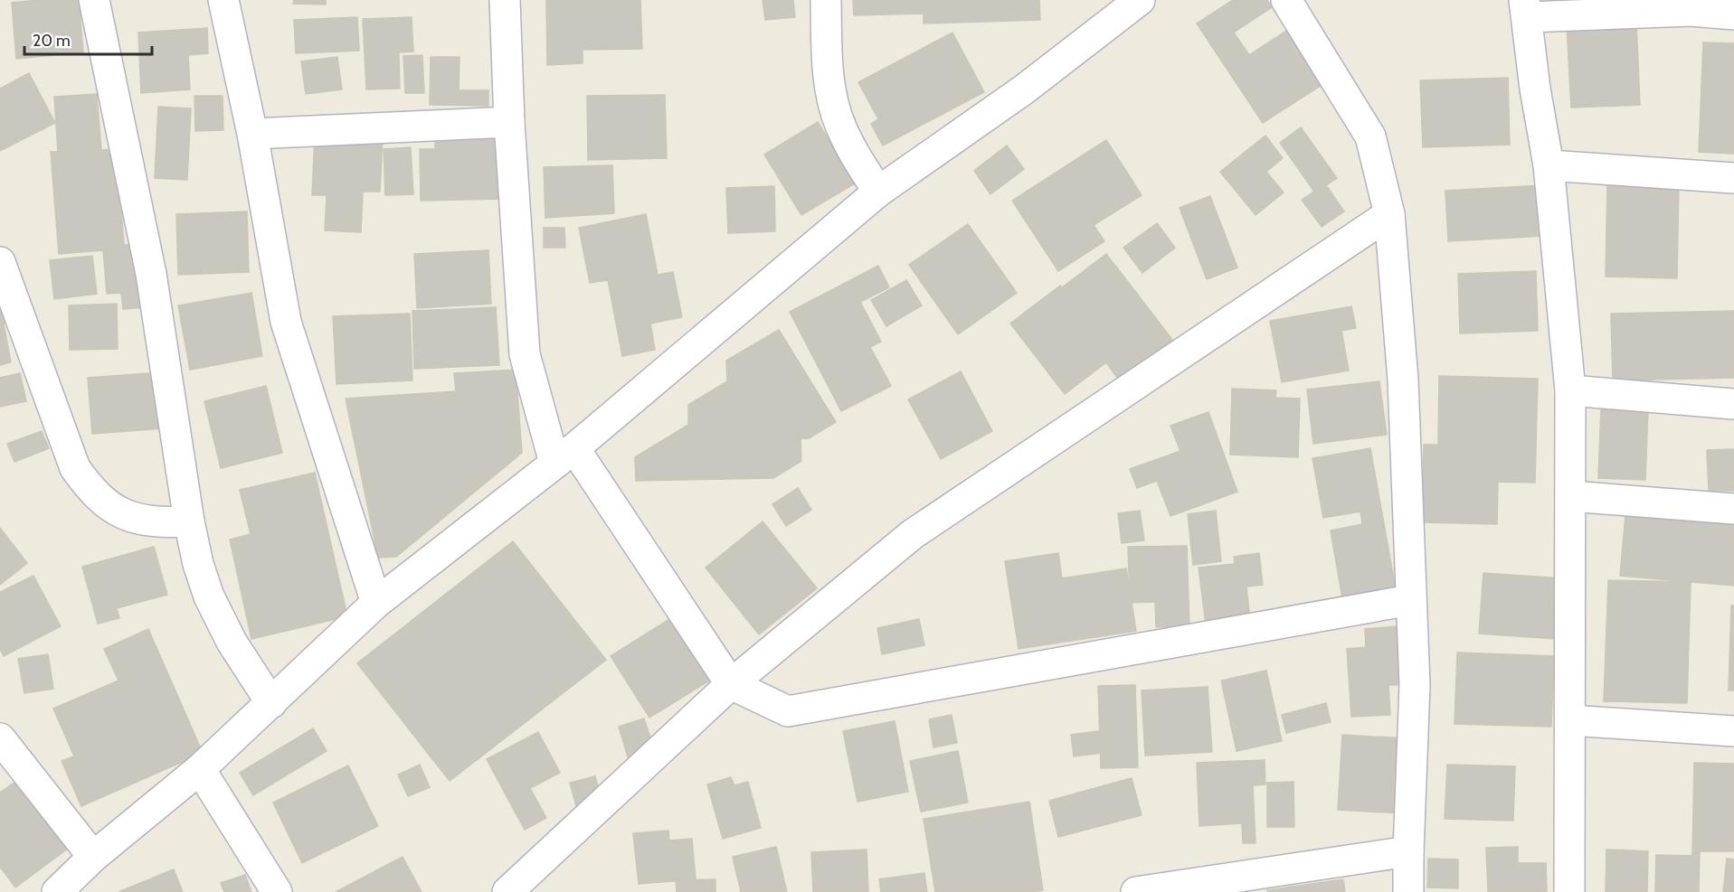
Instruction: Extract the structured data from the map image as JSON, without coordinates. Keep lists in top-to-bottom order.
{
  "scale_bar": "20 m"
}
